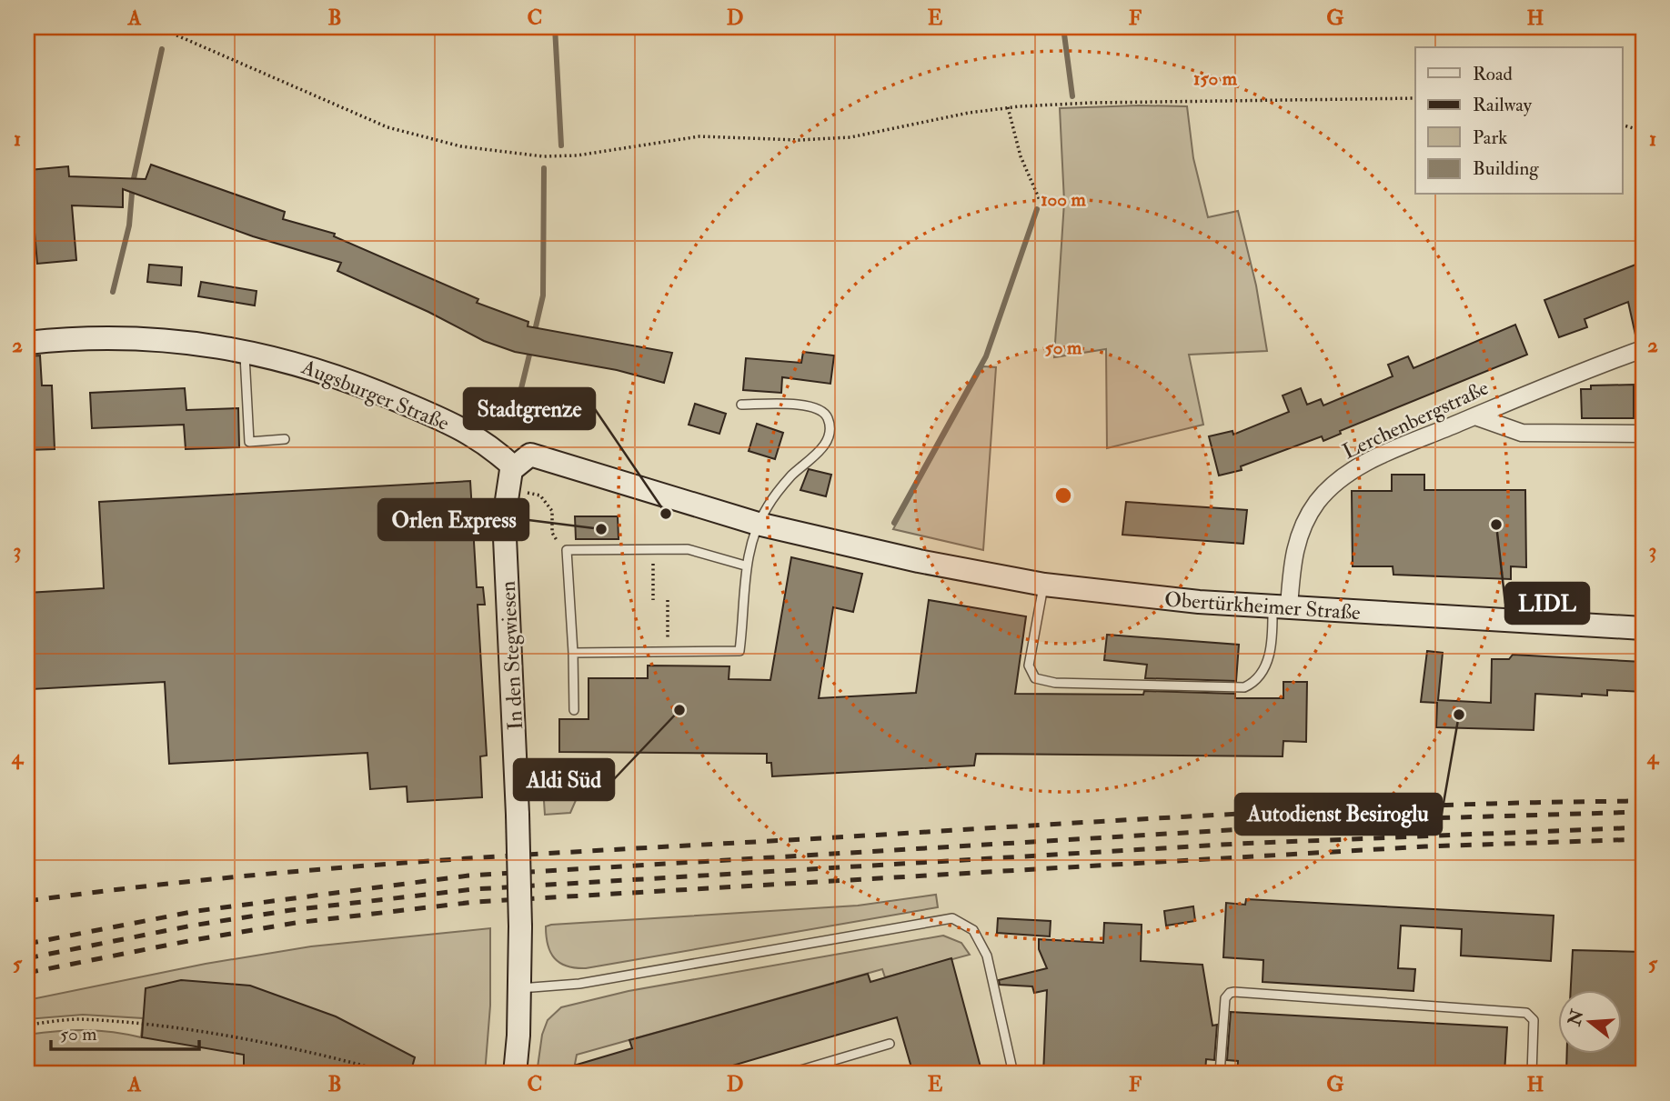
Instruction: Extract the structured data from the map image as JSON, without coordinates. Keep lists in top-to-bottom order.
{
  "streets": {
    "main road": ["Augsburger Straße", "Obertürkheimer Straße", "In den Stegwiesen"],
    "street": ["Lerchenbergstraße"]
  },
  "crossings": [
    ["Augsburger Straße", "In den Stegwiesen"],
    ["Lerchenbergstraße", "Obertürkheimer Straße"]
  ],
  "places": [
    "Stadtgrenze",
    "LIDL",
    "Orlen Express",
    "Aldi Süd",
    "Autodienst Besiroglu"
  ],
  "legend": [
    "Road",
    "Railway",
    "Park",
    "Building"
  ],
  "scale_bar": "50 m",
  "north": "left",
  "grid": {
    "columns": [
      "A",
      "B",
      "C",
      "D",
      "E",
      "F",
      "G",
      "H"
    ],
    "rows": [
      "1",
      "2",
      "3",
      "4",
      "5"
    ]
  },
  "rings": ["150 m", "100 m", "50 m"]
}
